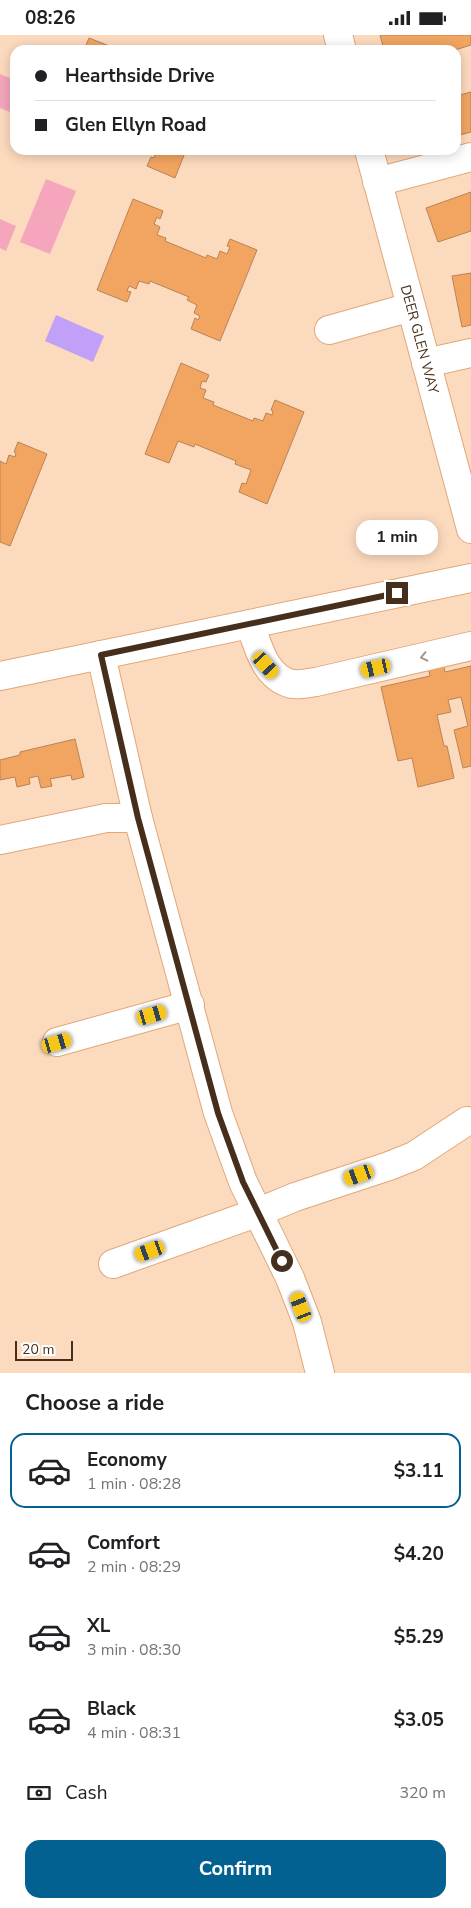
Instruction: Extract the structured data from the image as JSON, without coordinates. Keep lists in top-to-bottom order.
{
  "streets": {
    "street": ["DEER GLEN WAY"]
  },
  "scale_bar": "20 m",
  "page": {
    "status": "08:26",
    "banner": ["Hearthside Drive", "Glen Ellyn Road"],
    "bubble": "1 min",
    "scale": "20 m",
    "heading": "Choose a ride",
    "list": [
      {
        "name": "Economy",
        "note": "1 min · 08:28",
        "value": "$3.11"
      },
      {
        "name": "Comfort",
        "note": "2 min · 08:29",
        "value": "$4.20"
      },
      {
        "name": "XL",
        "note": "3 min · 08:30",
        "value": "$5.29"
      },
      {
        "name": "Black",
        "note": "4 min · 08:31",
        "value": "$3.05"
      }
    ],
    "pay": ["Cash", "320 m"],
    "buttons": "Confirm"
  }
}
